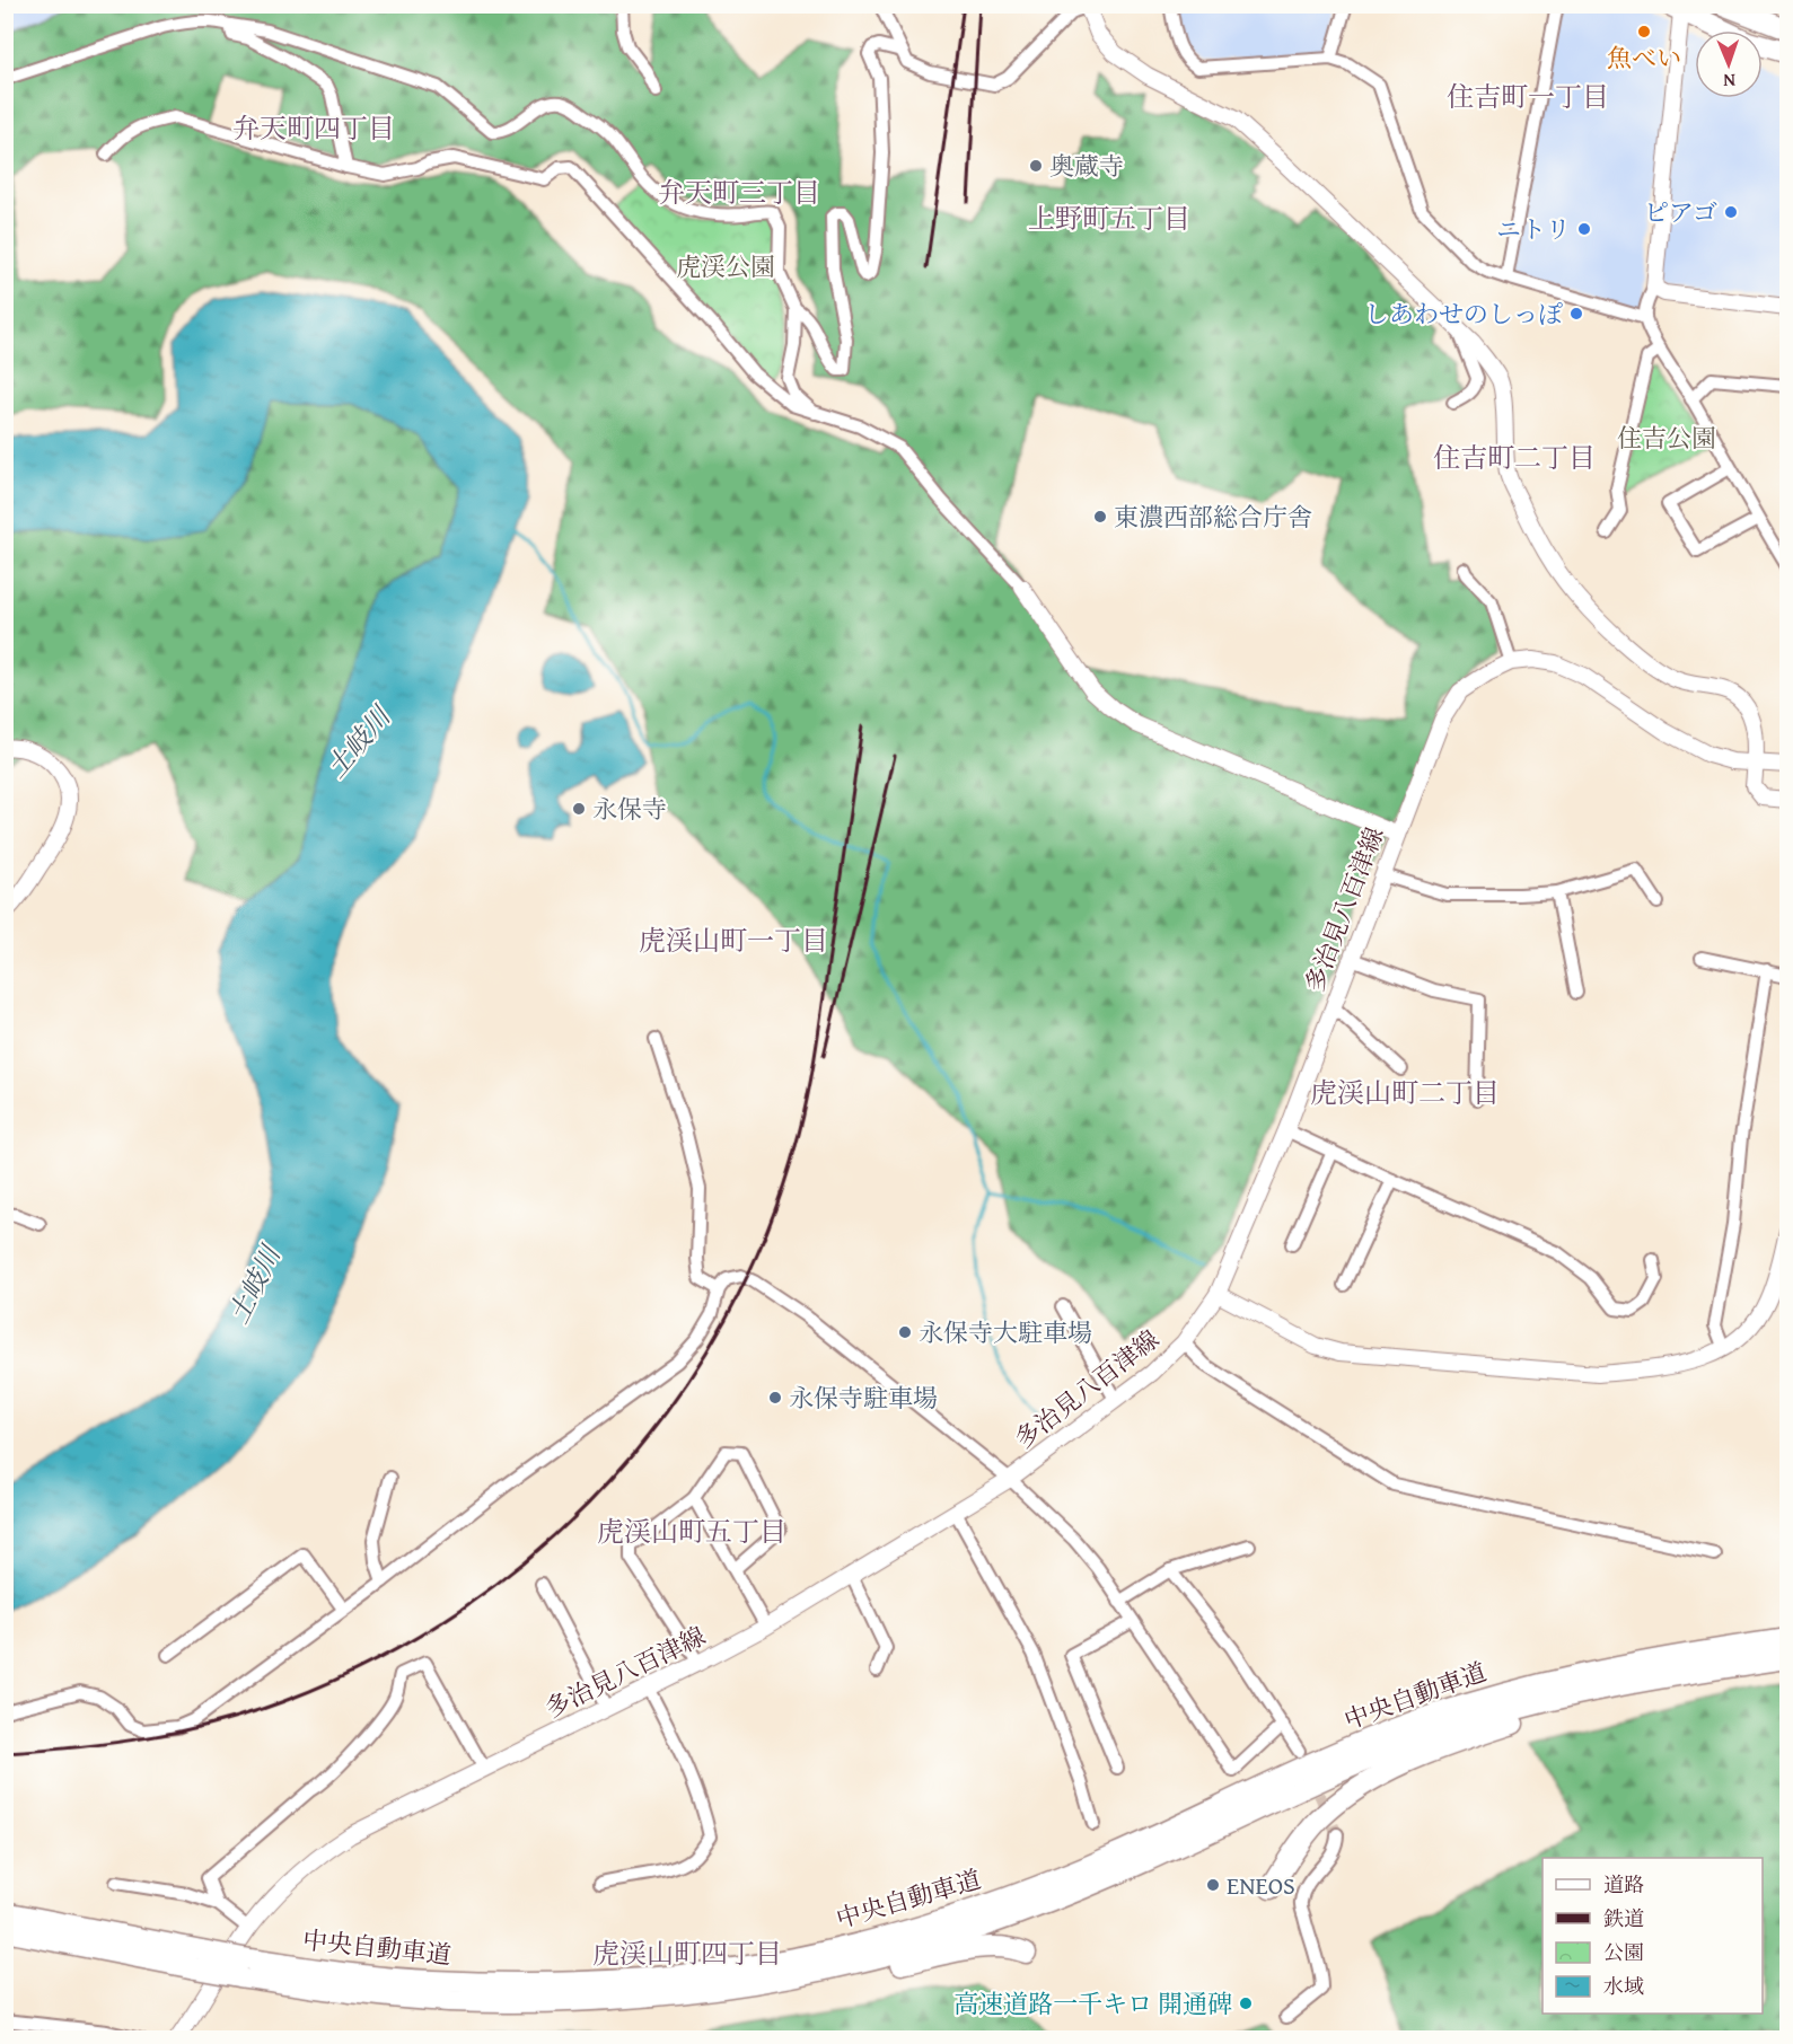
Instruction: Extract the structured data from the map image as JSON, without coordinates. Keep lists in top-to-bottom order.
{
  "streets": {
    "highway": ["中央自動車道"],
    "street": ["多治見八百津線"]
  },
  "districts": [
    "住吉町一丁目",
    "弁天町四丁目",
    "弁天町三丁目",
    "上野町五丁目",
    "住吉町二丁目",
    "虎渓山町一丁目",
    "虎渓山町二丁目",
    "虎渓山町五丁目",
    "虎渓山町四丁目"
  ],
  "water": ["土岐川"],
  "parks": ["虎渓公園", "住吉公園"],
  "places": [
    "魚べい",
    "奥蔵寺",
    "ピアゴ",
    "ニトリ",
    "しあわせのしっぽ",
    "東濃西部総合庁舎",
    "永保寺",
    "永保寺大駐車場",
    "永保寺駐車場",
    "ENEOS",
    "高速道路一千キロ 開通碑"
  ],
  "legend": [
    "道路",
    "鉄道",
    "公園",
    "水域"
  ],
  "north": "bottom"
}
